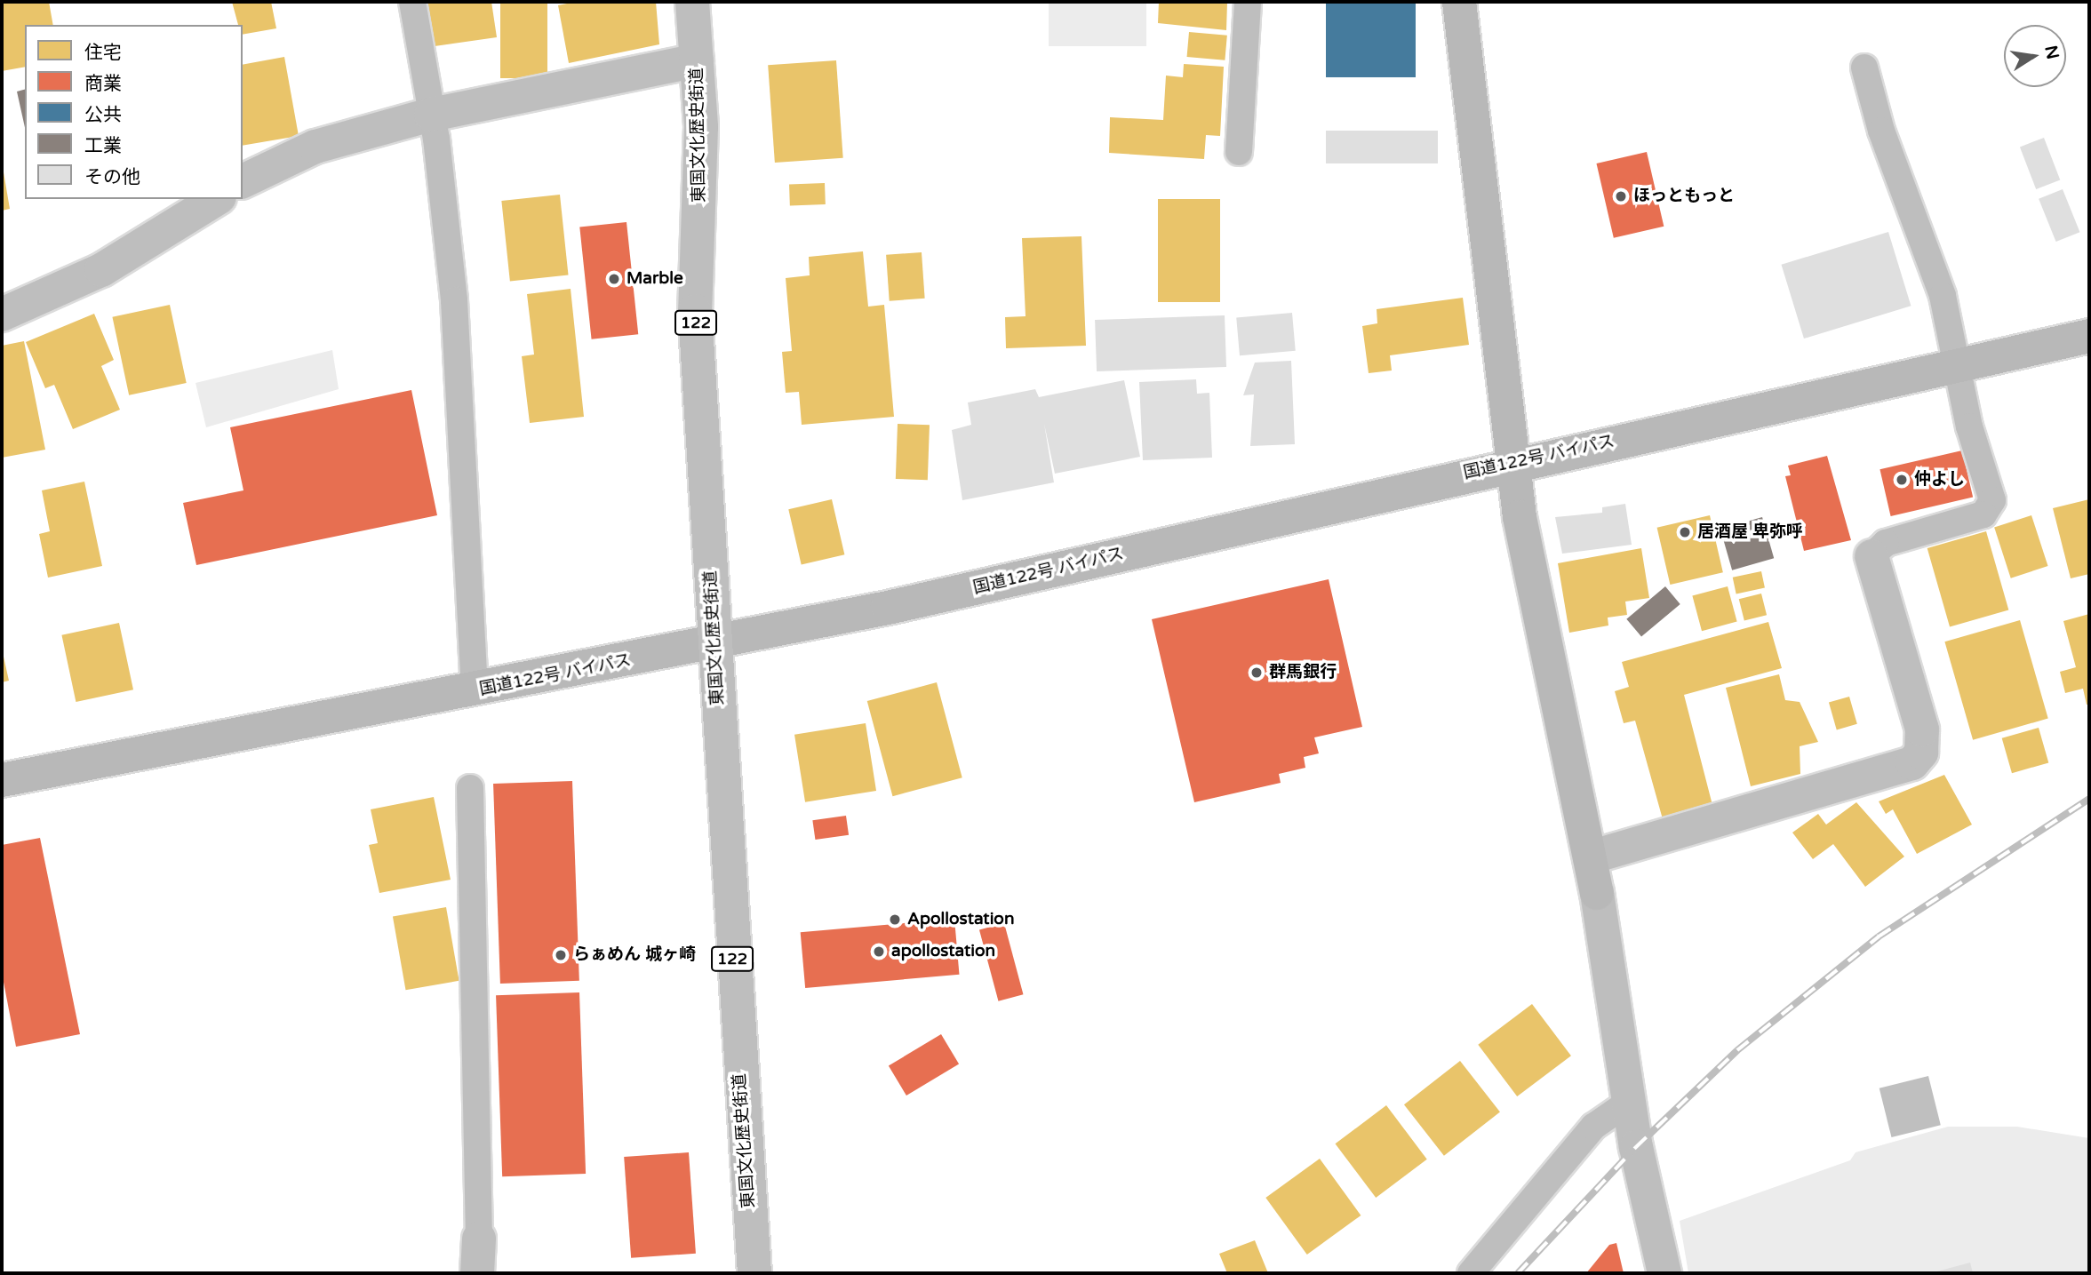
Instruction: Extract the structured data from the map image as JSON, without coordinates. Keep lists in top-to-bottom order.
{
  "streets": {
    "main road": ["東国文化歴史街道", "122"],
    "street": ["国道122号 バイパス"]
  },
  "crossings": [
    ["東国文化歴史街道", "国道122号 バイパス"]
  ],
  "places": [
    "ほっともっと",
    "Marble",
    "仲よし",
    "居酒屋 卑弥呼",
    "群馬銀行",
    "Apollostation",
    "apollostation",
    "らぁめん 城ヶ崎"
  ],
  "legend": [
    "住宅",
    "商業",
    "公共",
    "工業",
    "その他"
  ],
  "north": "right"
}
